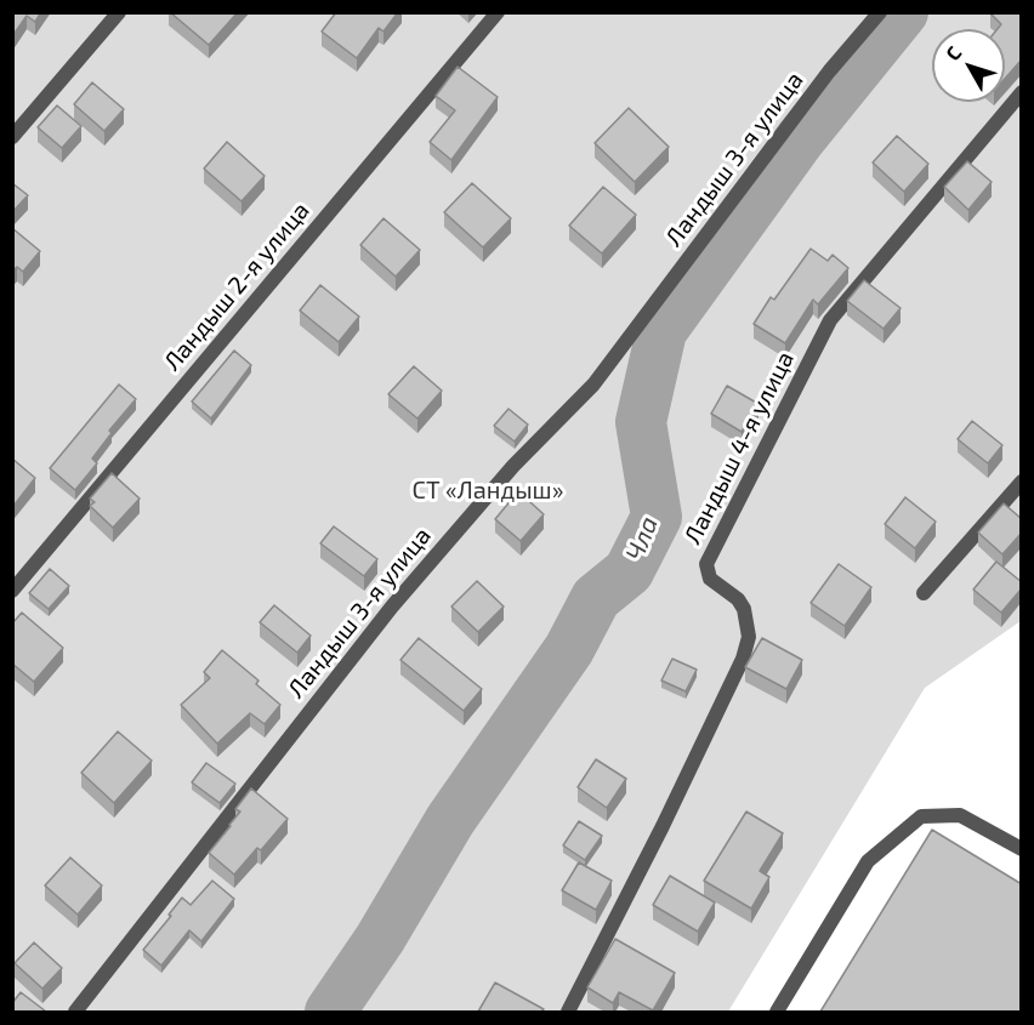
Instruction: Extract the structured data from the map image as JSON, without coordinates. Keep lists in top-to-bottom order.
{
  "streets": {
    "street": ["Ландыш 3-я улица", "Ландыш 2-я улица", "Ландыш 4-я улица"]
  },
  "water": ["Чла"],
  "parks": ["СТ «Ландыш»"],
  "north": "top left"
}
